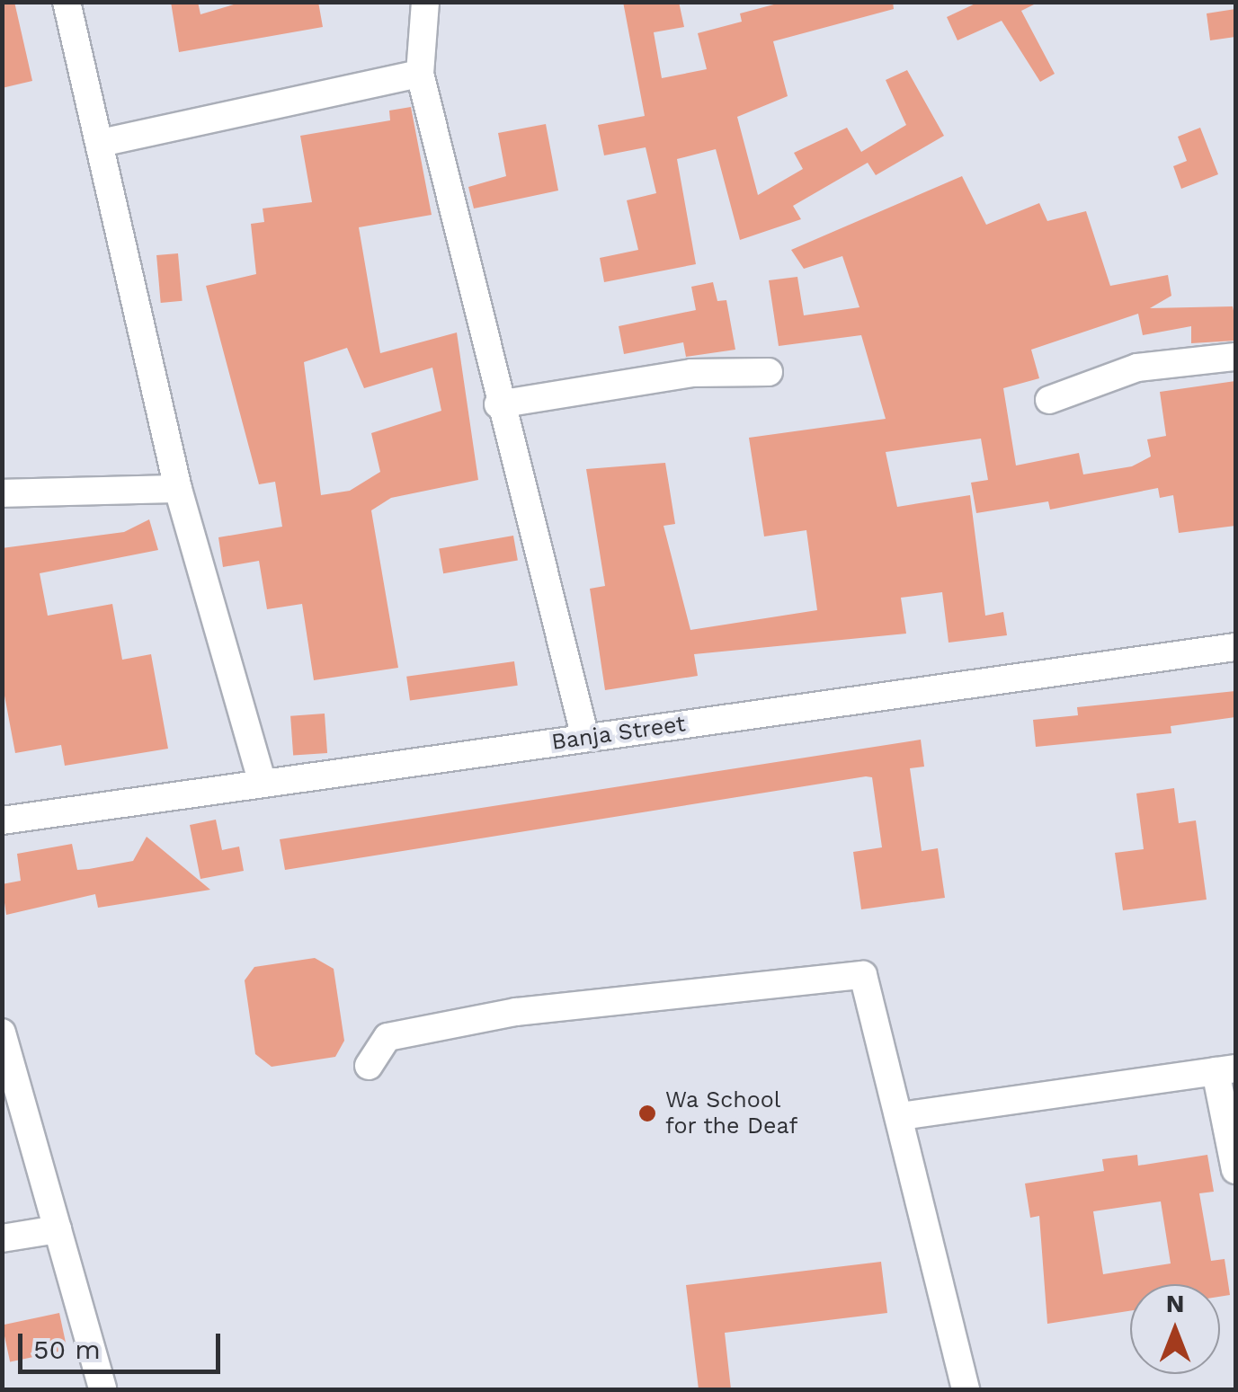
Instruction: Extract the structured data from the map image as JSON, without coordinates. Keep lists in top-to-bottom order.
{
  "streets": {
    "street": ["Banja Street"]
  },
  "places": ["Wa School for the Deaf"],
  "scale_bar": "50 m",
  "north": "top"
}
